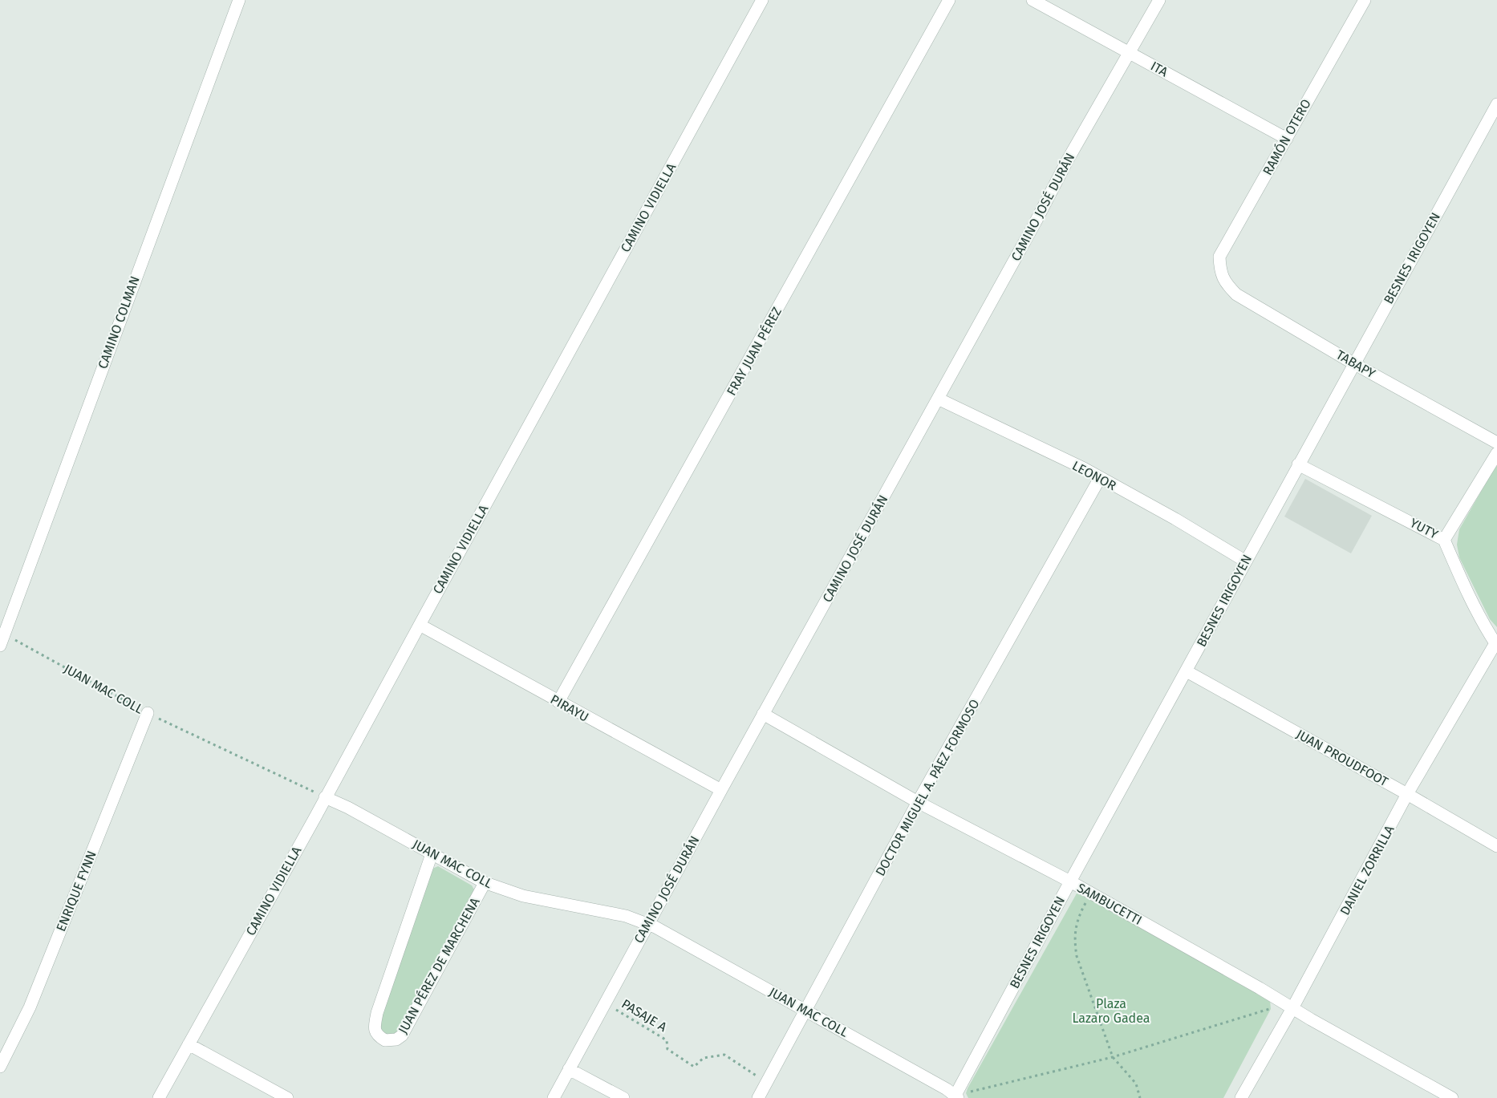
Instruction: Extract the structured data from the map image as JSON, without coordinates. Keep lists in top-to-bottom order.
{
  "streets": {
    "street": [
      "ITA",
      "RAMÓN OTERO",
      "CAMINO JOSÉ DURÁN",
      "CAMINO VIDIELLA",
      "BESNES IRIGOYEN",
      "CAMINO COLMAN",
      "FRAY JUAN PÉREZ",
      "TABAPY",
      "LEONOR",
      "YUTY",
      "JUAN MAC COLL",
      "PIRAYU",
      "JUAN PROUDFOOT",
      "DOCTOR MIGUEL A. PÁEZ FORMOSO",
      "DANIEL ZORRILLA",
      "ENRIQUE FYNN",
      "SAMBUCETTI",
      "JUAN PÉREZ DE MARCHENA"
    ],
    "path": ["PASAJE A"]
  },
  "crossings": [
    ["ITA", "RAMÓN OTERO"],
    ["ITA", "CAMINO JOSÉ DURÁN"],
    ["RAMÓN OTERO", "TABAPY"],
    ["CAMINO JOSÉ DURÁN", "LEONOR"],
    ["CAMINO JOSÉ DURÁN", "JUAN MAC COLL"],
    ["CAMINO JOSÉ DURÁN", "PIRAYU"],
    ["CAMINO JOSÉ DURÁN", "SAMBUCETTI"],
    ["CAMINO JOSÉ DURÁN", "PASAJE A"],
    ["CAMINO VIDIELLA", "JUAN MAC COLL"],
    ["CAMINO VIDIELLA", "PIRAYU"],
    ["BESNES IRIGOYEN", "TABAPY"],
    ["BESNES IRIGOYEN", "LEONOR"],
    ["BESNES IRIGOYEN", "YUTY"],
    ["BESNES IRIGOYEN", "JUAN MAC COLL"],
    ["BESNES IRIGOYEN", "JUAN PROUDFOOT"],
    ["BESNES IRIGOYEN", "SAMBUCETTI"],
    ["CAMINO COLMAN", "JUAN MAC COLL"],
    ["FRAY JUAN PÉREZ", "PIRAYU"],
    ["LEONOR", "DOCTOR MIGUEL A. PÁEZ FORMOSO"],
    ["YUTY", "DANIEL ZORRILLA"],
    ["JUAN MAC COLL", "DOCTOR MIGUEL A. PÁEZ FORMOSO"],
    ["JUAN MAC COLL", "ENRIQUE FYNN"],
    ["JUAN MAC COLL", "JUAN PÉREZ DE MARCHENA"],
    ["JUAN PROUDFOOT", "DANIEL ZORRILLA"],
    ["DOCTOR MIGUEL A. PÁEZ FORMOSO", "SAMBUCETTI"],
    ["DOCTOR MIGUEL A. PÁEZ FORMOSO", "PASAJE A"],
    ["DANIEL ZORRILLA", "SAMBUCETTI"]
  ],
  "parks": ["Plaza Lazaro Gadea"]
}
